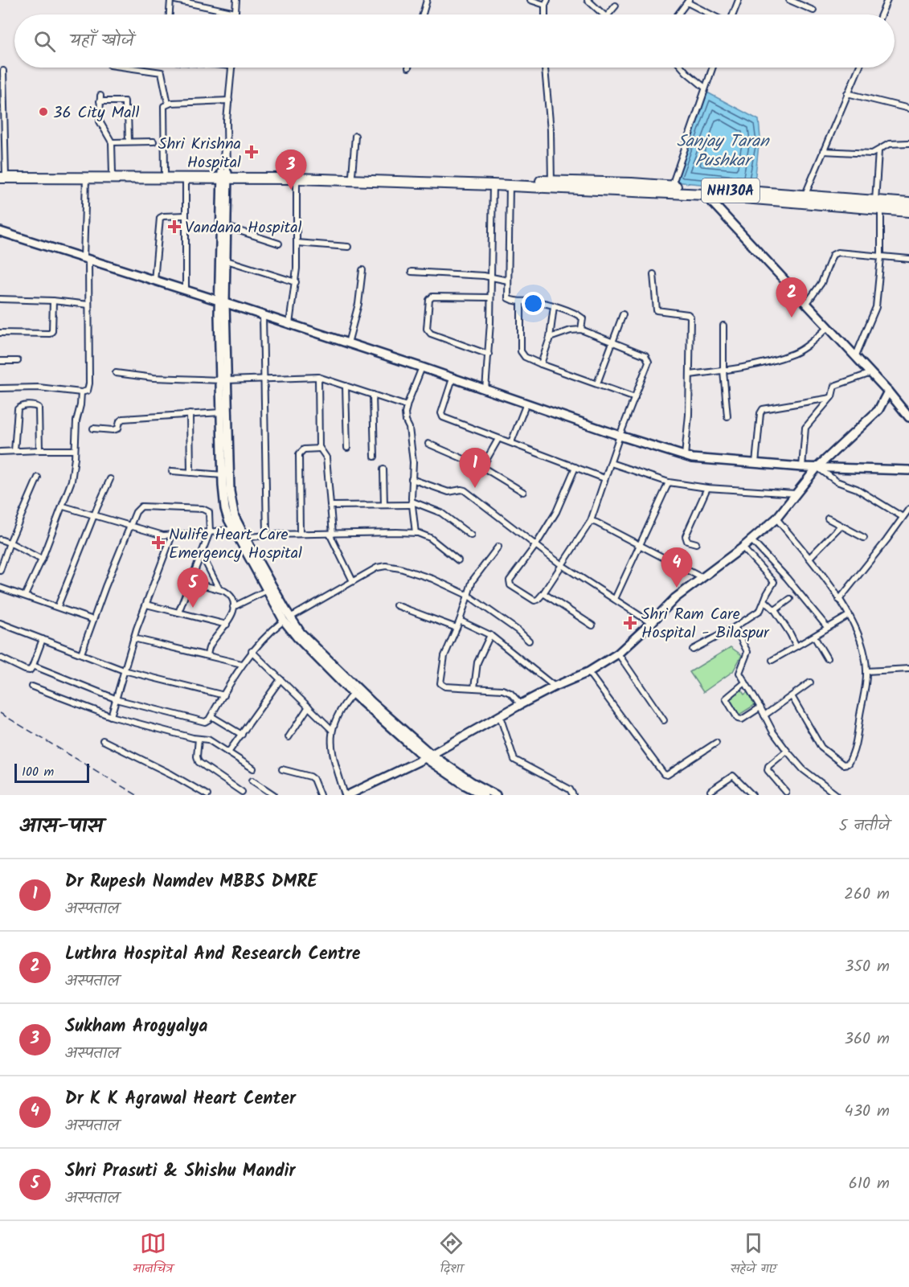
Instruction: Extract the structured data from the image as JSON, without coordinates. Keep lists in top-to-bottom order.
{
  "streets": {
    "highway": ["NH130A"]
  },
  "water": ["Sanjay Taran Pushkar"],
  "places": {
    "other": ["36 City Mall"],
    "health": [
      "Shri Krishna Hospital",
      "Vandana Hospital",
      "Nulife Heart Care Emergency Hospital",
      "Shri Ram Care Hospital - Bilaspur"
    ]
  },
  "scale_bar": "100 m",
  "page": {
    "search": "यहाँ खोजें",
    "pins": [
      "3",
      "2",
      "1",
      "4",
      "5"
    ],
    "scale": "100 m",
    "heading": ["आस-पास", "5 नतीजे"],
    "list": [
      {
        "mark": "1",
        "name": "Dr Rupesh Namdev MBBS DMRE",
        "note": "अस्पताल",
        "value": "260 m"
      },
      {
        "mark": "2",
        "name": "Luthra Hospital And Research Centre",
        "note": "अस्पताल",
        "value": "350 m"
      },
      {
        "mark": "3",
        "name": "Sukham Arogyalya",
        "note": "अस्पताल",
        "value": "360 m"
      },
      {
        "mark": "4",
        "name": "Dr K K Agrawal Heart Center",
        "note": "अस्पताल",
        "value": "430 m"
      },
      {
        "mark": "5",
        "name": "Shri Prasuti & Shishu Mandir",
        "note": "अस्पताल",
        "value": "610 m"
      }
    ],
    "nav": ["मानचित्र", "दिशा", "सहेजे गए"]
  }
}
